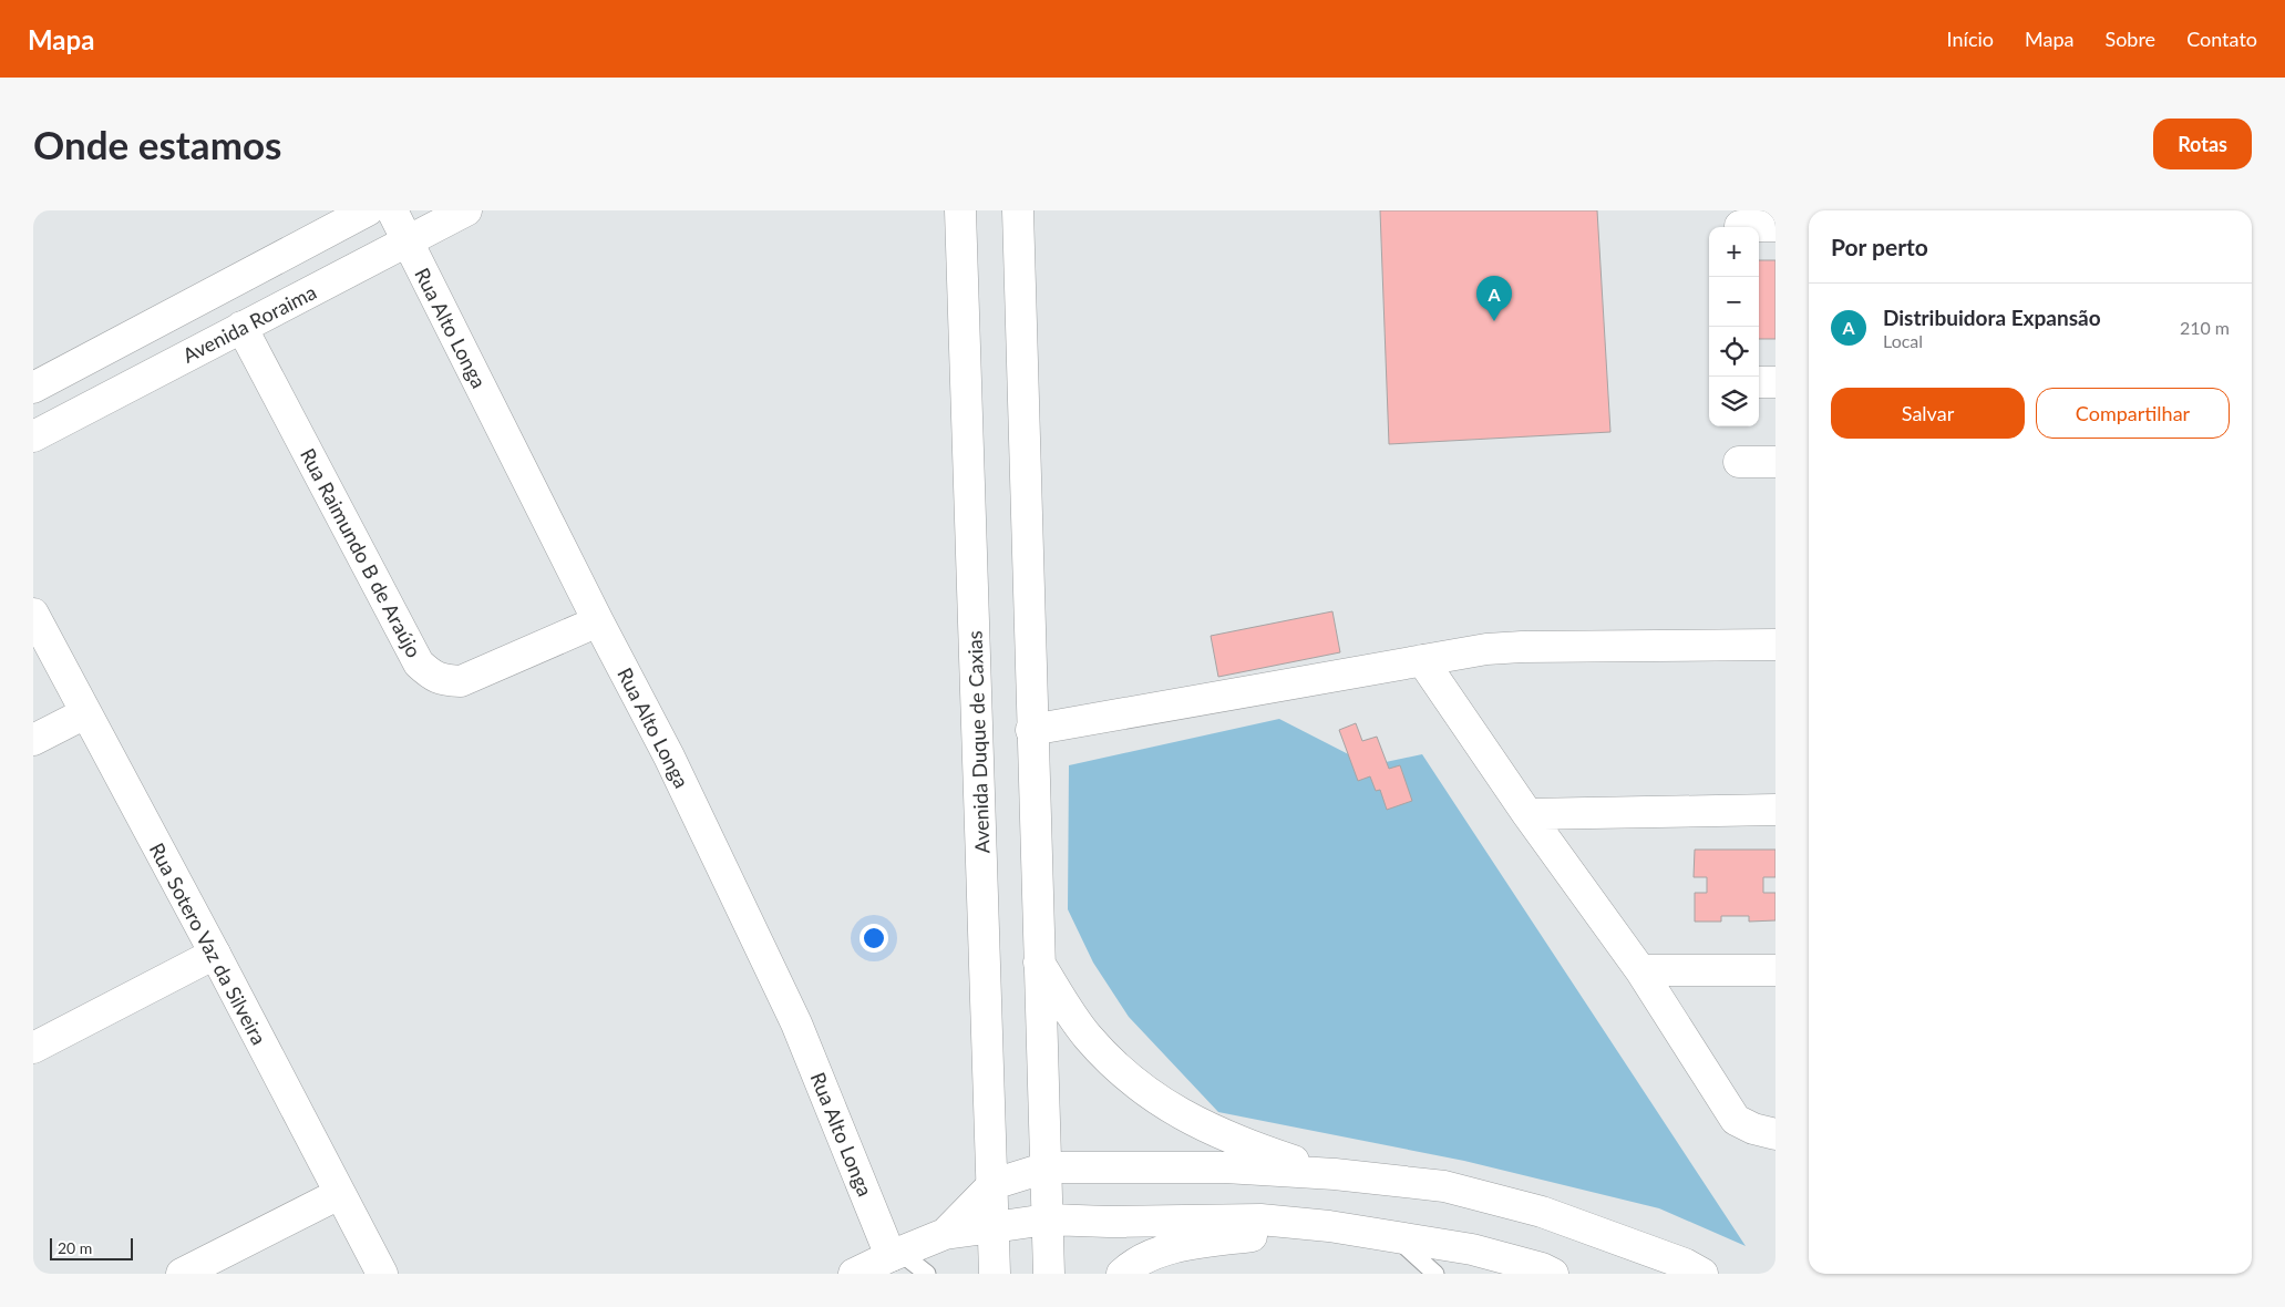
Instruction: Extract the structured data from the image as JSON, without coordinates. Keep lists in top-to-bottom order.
{
  "streets": {
    "street": [
      "Avenida Roraima",
      "Rua Alto Longa",
      "Rua Raimundo B de Araújo",
      "Avenida Duque de Caxias",
      "Rua Sotero Vaz da Silveira"
    ]
  },
  "crossings": [
    ["Avenida Roraima", "Rua Alto Longa"],
    ["Avenida Roraima", "Rua Raimundo B de Araújo"],
    ["Rua Alto Longa", "Rua Raimundo B de Araújo"]
  ],
  "scale_bar": "20 m",
  "page": {
    "header": "Mapa",
    "nav": [
      "Início",
      "Mapa",
      "Sobre",
      "Contato"
    ],
    "buttons": [
      "Rotas",
      ["Salvar", "Compartilhar"]
    ],
    "title": "Onde estamos",
    "heading": "Por perto",
    "map_buttons": ["+", "−"],
    "pins": "A",
    "list": [
      {
        "mark": "A",
        "name": "Distribuidora Expansão",
        "note": "Local",
        "value": "210 m"
      }
    ],
    "scale": "20 m"
  }
}
